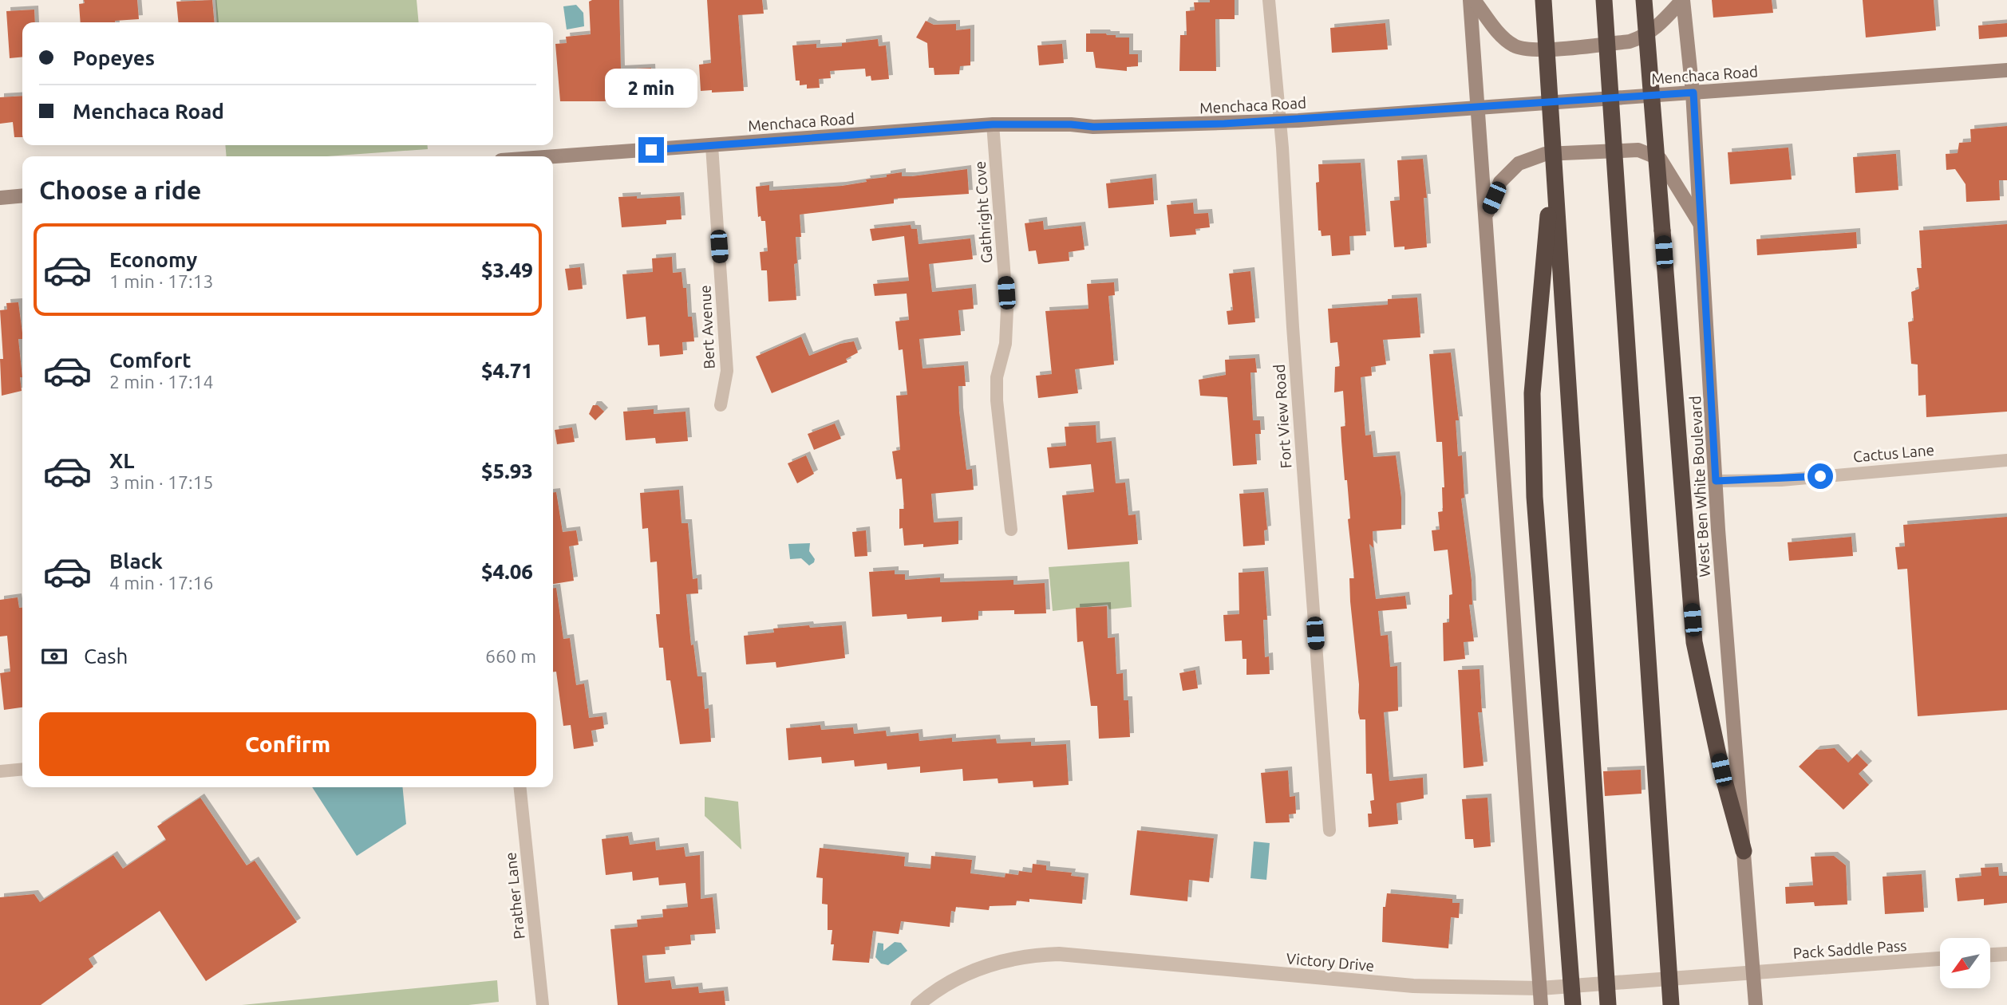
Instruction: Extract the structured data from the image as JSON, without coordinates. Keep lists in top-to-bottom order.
{
  "streets": {
    "main road": ["Menchaca Road", "West Ben White Boulevard"],
    "street": [
      "Gathright Cove",
      "Bert Avenue",
      "Fort View Road",
      "Cactus Lane",
      "Prather Lane",
      "Pack Saddle Pass",
      "Victory Drive"
    ]
  },
  "crossings": [
    ["Menchaca Road", "Gathright Cove"],
    ["Menchaca Road", "Bert Avenue"],
    ["Menchaca Road", "Fort View Road"],
    ["Menchaca Road", "West Ben White Boulevard"],
    ["Cactus Lane", "West Ben White Boulevard"],
    ["West Ben White Boulevard", "Pack Saddle Pass"],
    ["West Ben White Boulevard", "Victory Drive"],
    ["Pack Saddle Pass", "Victory Drive"]
  ],
  "north": "bottom left",
  "page": {
    "banner": ["Popeyes", "Menchaca Road"],
    "bubble": "2 min",
    "heading": "Choose a ride",
    "list": [
      {
        "name": "Economy",
        "note": "1 min · 17:13",
        "value": "$3.49"
      },
      {
        "name": "Comfort",
        "note": "2 min · 17:14",
        "value": "$4.71"
      },
      {
        "name": "XL",
        "note": "3 min · 17:15",
        "value": "$5.93"
      },
      {
        "name": "Black",
        "note": "4 min · 17:16",
        "value": "$4.06"
      }
    ],
    "pay": ["Cash", "660 m"],
    "buttons": "Confirm"
  }
}
